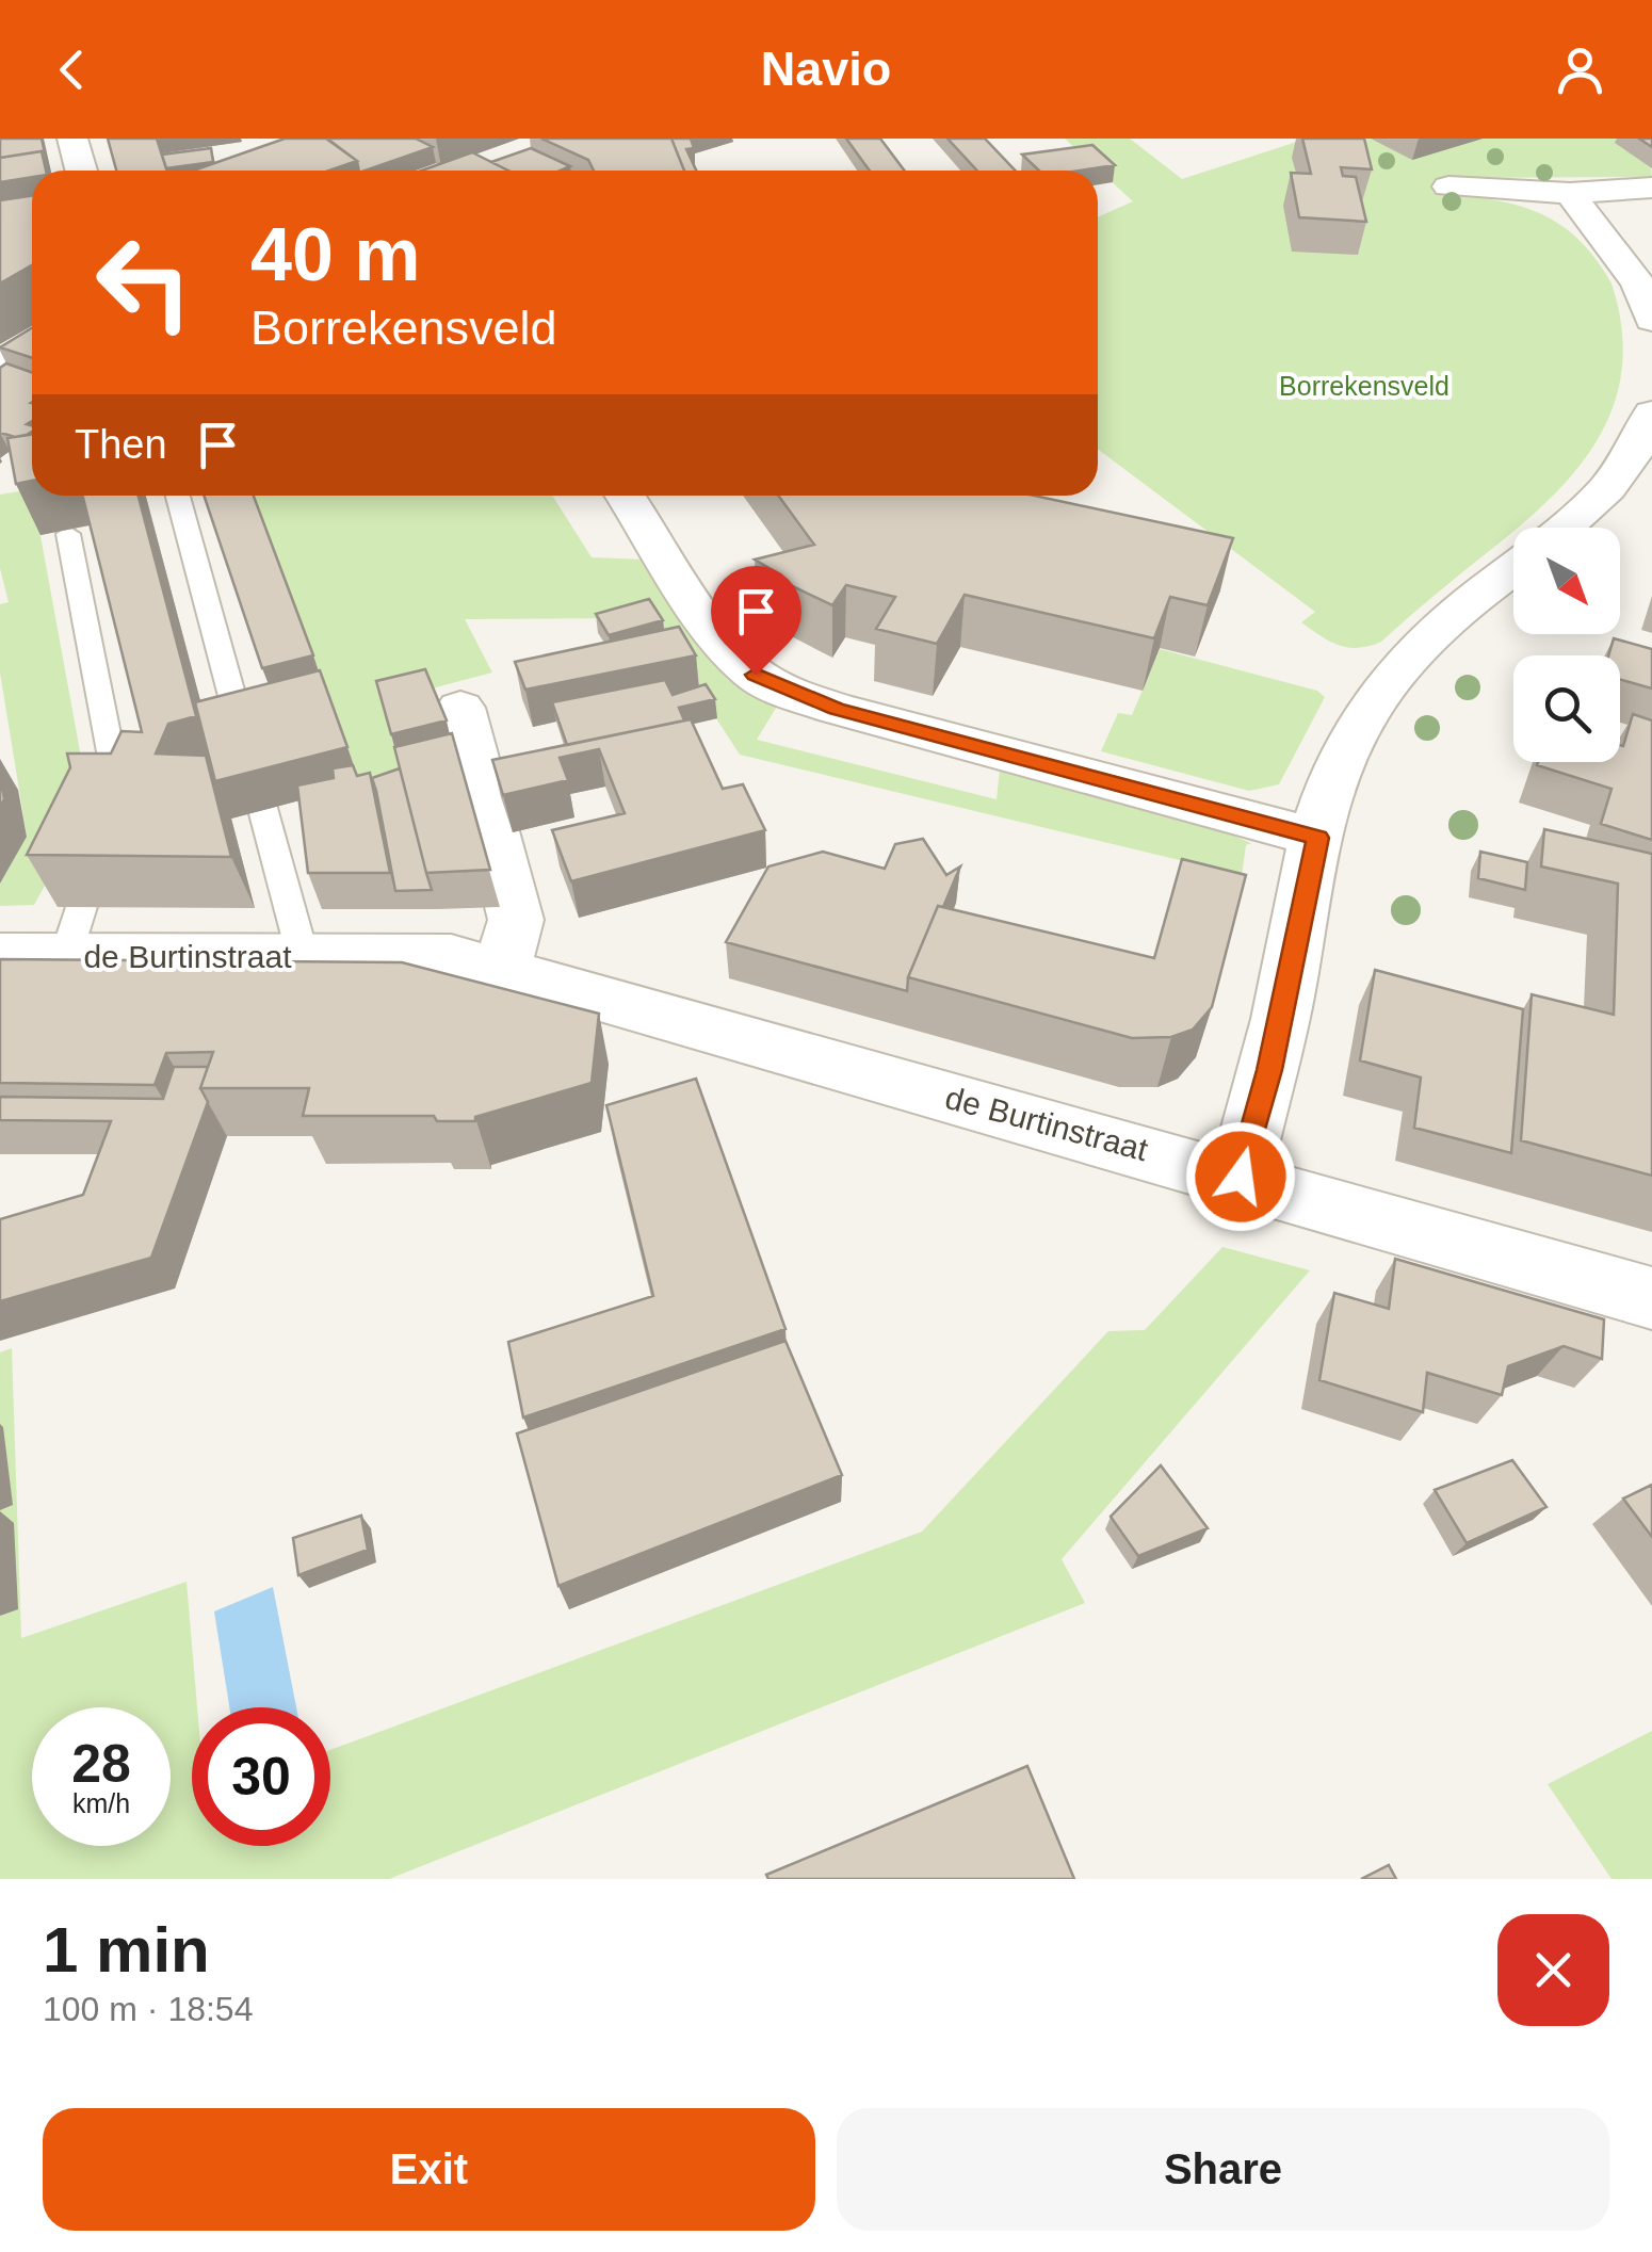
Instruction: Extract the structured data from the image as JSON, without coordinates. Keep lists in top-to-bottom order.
{
  "streets": {
    "street": ["de Burtinstraat"]
  },
  "parks": ["Borrekensveld"],
  "north": "bottom right",
  "page": {
    "header": "Navio",
    "turn": ["40 m", "Borrekensveld"],
    "then": "Then",
    "speed": "28 km/h",
    "limit": "30",
    "heading": ["1 min", "100 m · 18:54"],
    "buttons": ["Exit", "Share"]
  }
}
